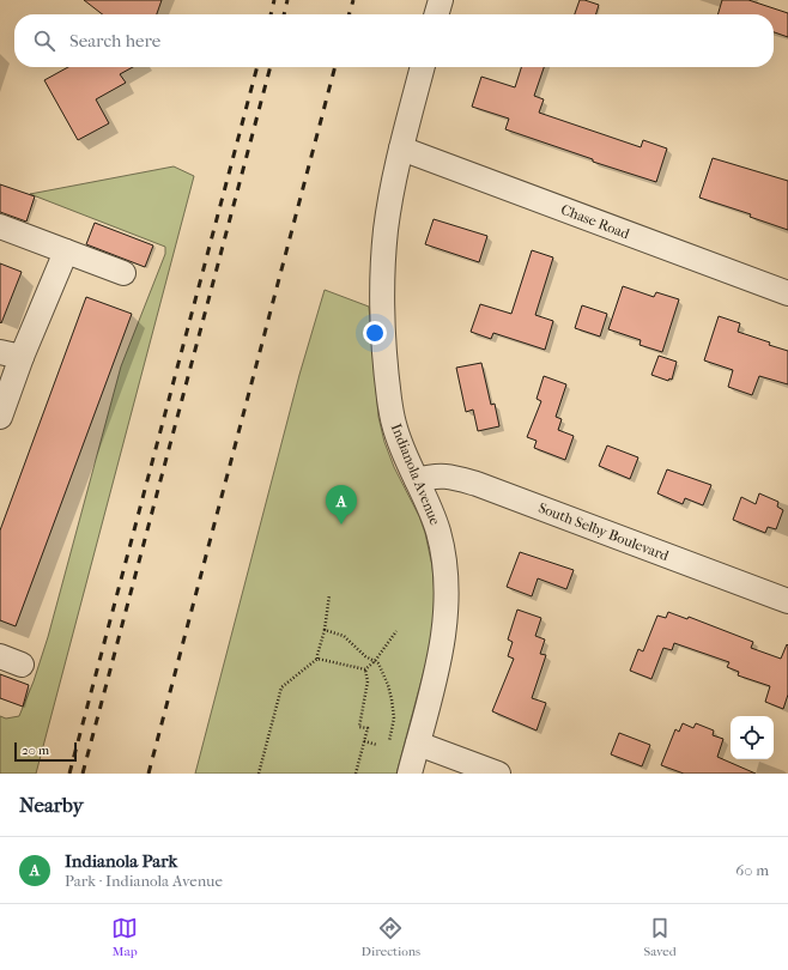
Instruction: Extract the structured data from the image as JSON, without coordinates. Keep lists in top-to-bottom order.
{
  "streets": {
    "street": ["Chase Road", "Indianola Avenue", "South Selby Boulevard"]
  },
  "crossings": [
    ["Chase Road", "Indianola Avenue"],
    ["Indianola Avenue", "South Selby Boulevard"]
  ],
  "scale_bar": "20 m",
  "page": {
    "search": "Search here",
    "pins": "A",
    "scale": "20 m",
    "heading": "Nearby",
    "list": [
      {
        "mark": "A",
        "name": "Indianola Park",
        "note": "Park · Indianola Avenue",
        "value": "60 m"
      }
    ],
    "nav": ["Map", "Directions", "Saved"]
  }
}
